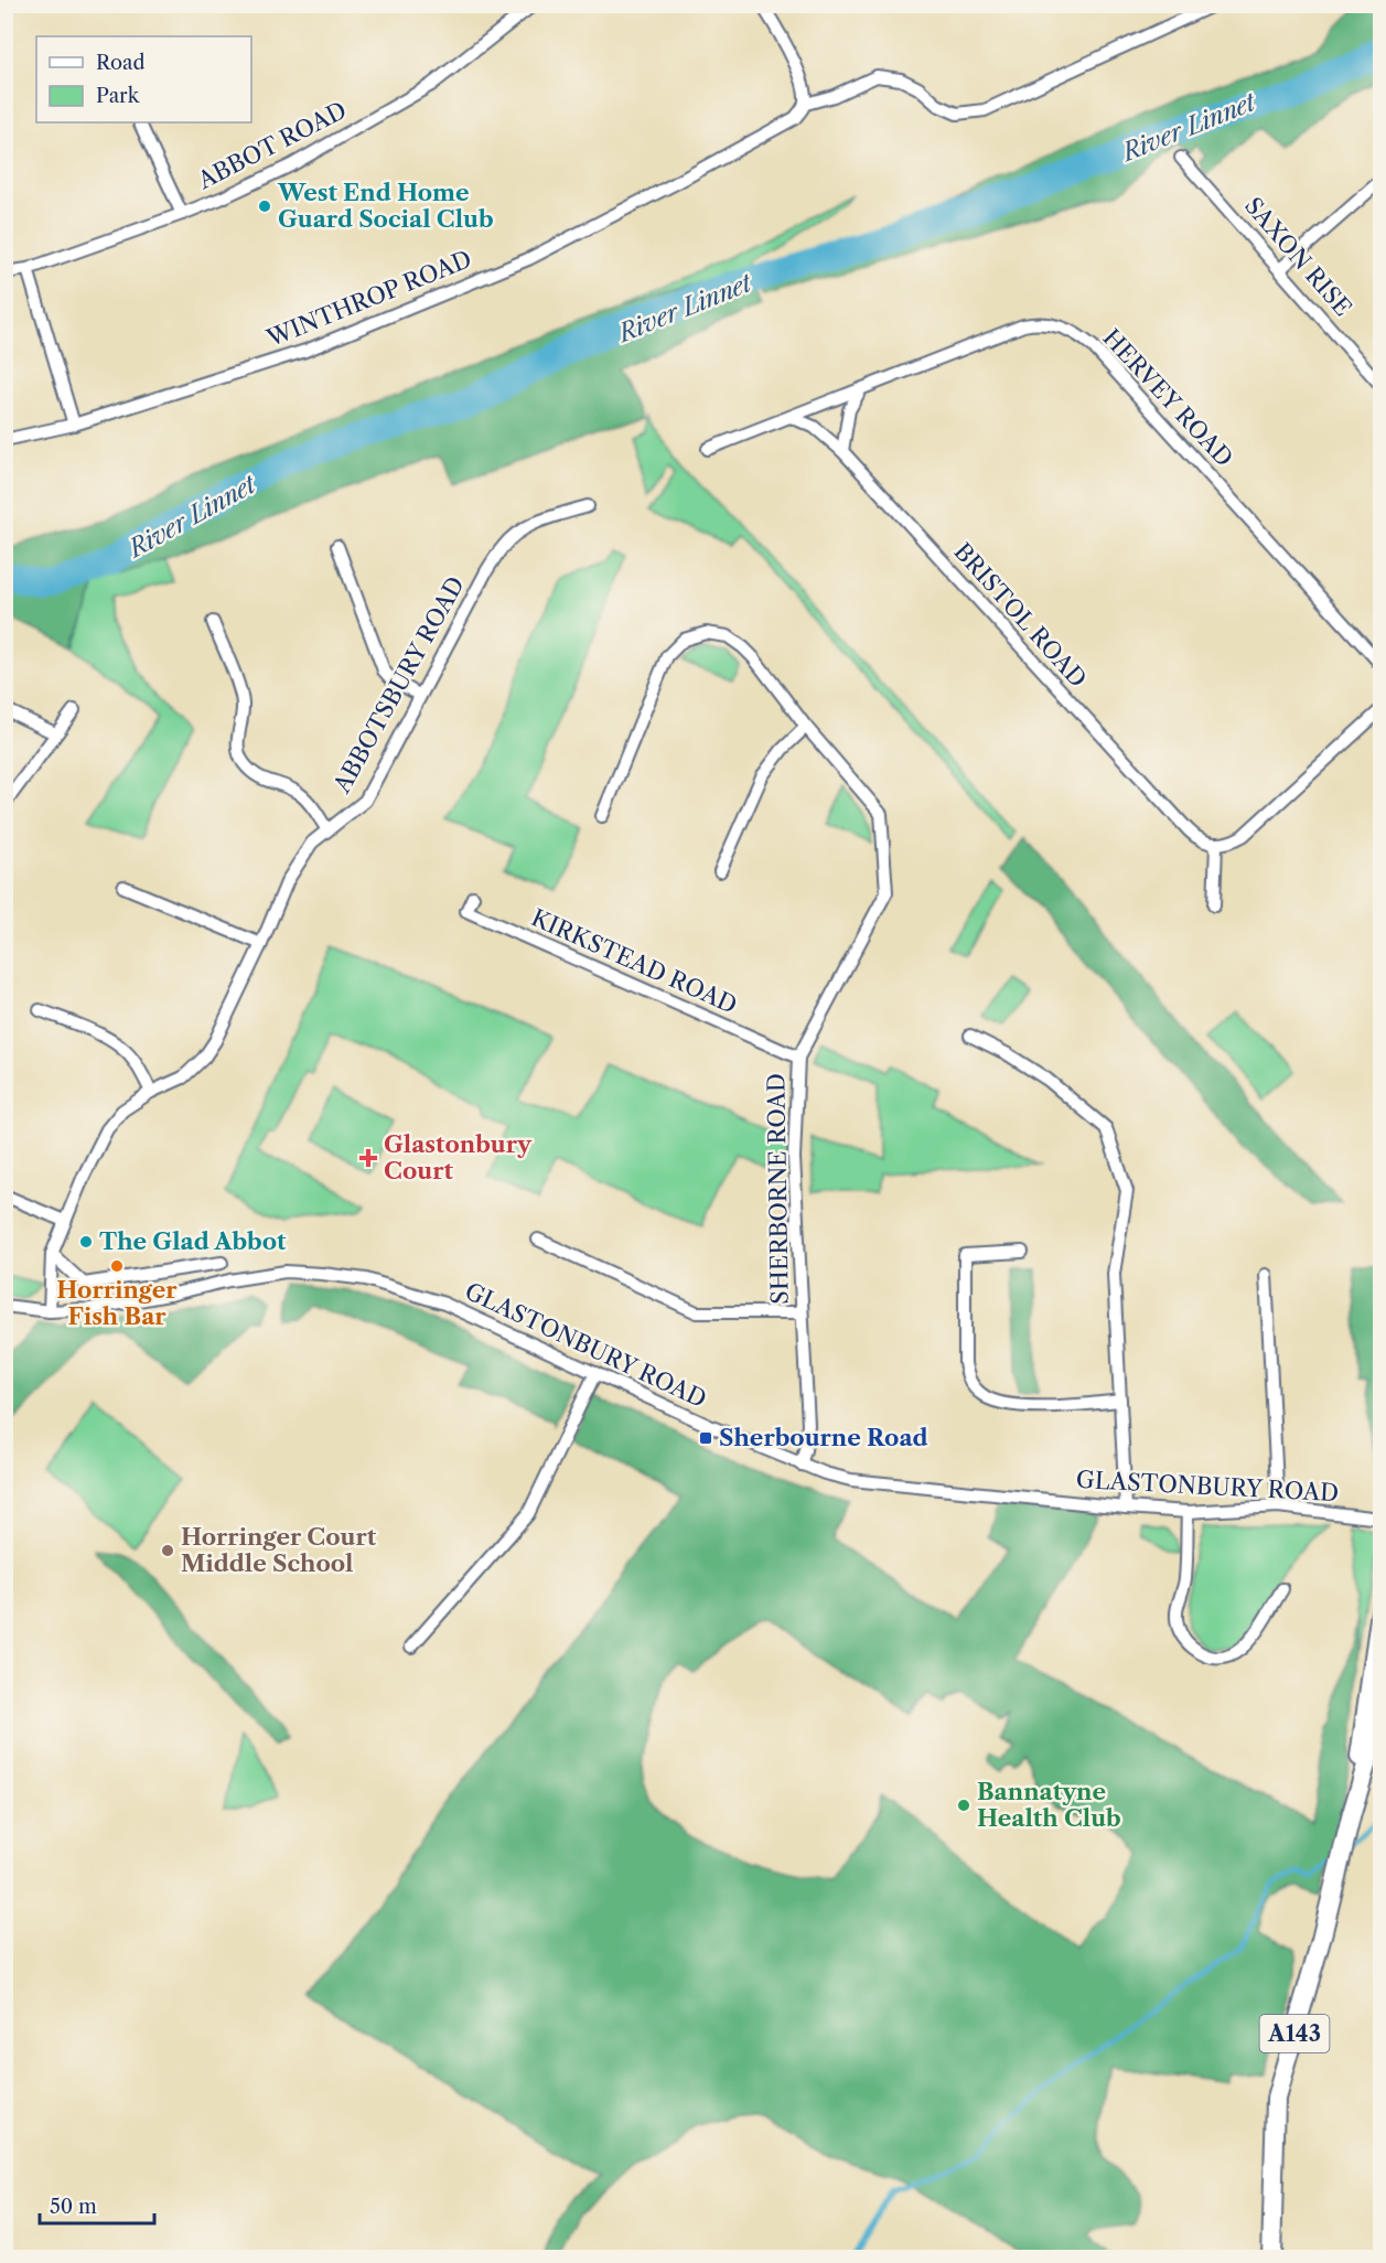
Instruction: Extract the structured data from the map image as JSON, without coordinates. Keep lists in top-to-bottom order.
{
  "streets": {
    "main road": ["A143"],
    "street": [
      "ABBOT ROAD",
      "SAXON RISE",
      "WINTHROP ROAD",
      "HERVEY ROAD",
      "BRISTOL ROAD",
      "ABBOTSBURY ROAD",
      "KIRKSTEAD ROAD",
      "SHERBORNE ROAD",
      "GLASTONBURY ROAD"
    ]
  },
  "crossings": [
    ["HERVEY ROAD", "BRISTOL ROAD"],
    ["ABBOTSBURY ROAD", "GLASTONBURY ROAD"],
    ["KIRKSTEAD ROAD", "SHERBORNE ROAD"],
    ["SHERBORNE ROAD", "GLASTONBURY ROAD"]
  ],
  "water": ["River Linnet"],
  "places": {
    "other": [
      "West End Home Guard Social Club",
      "The Glad Abbot",
      "Horringer Fish Bar",
      "Horringer Court Middle School",
      "Bannatyne Health Club"
    ],
    "health": ["Glastonbury Court"],
    "transit": ["Sherbourne Road"]
  },
  "legend": ["Road", "Park"],
  "scale_bar": "50 m"
}
